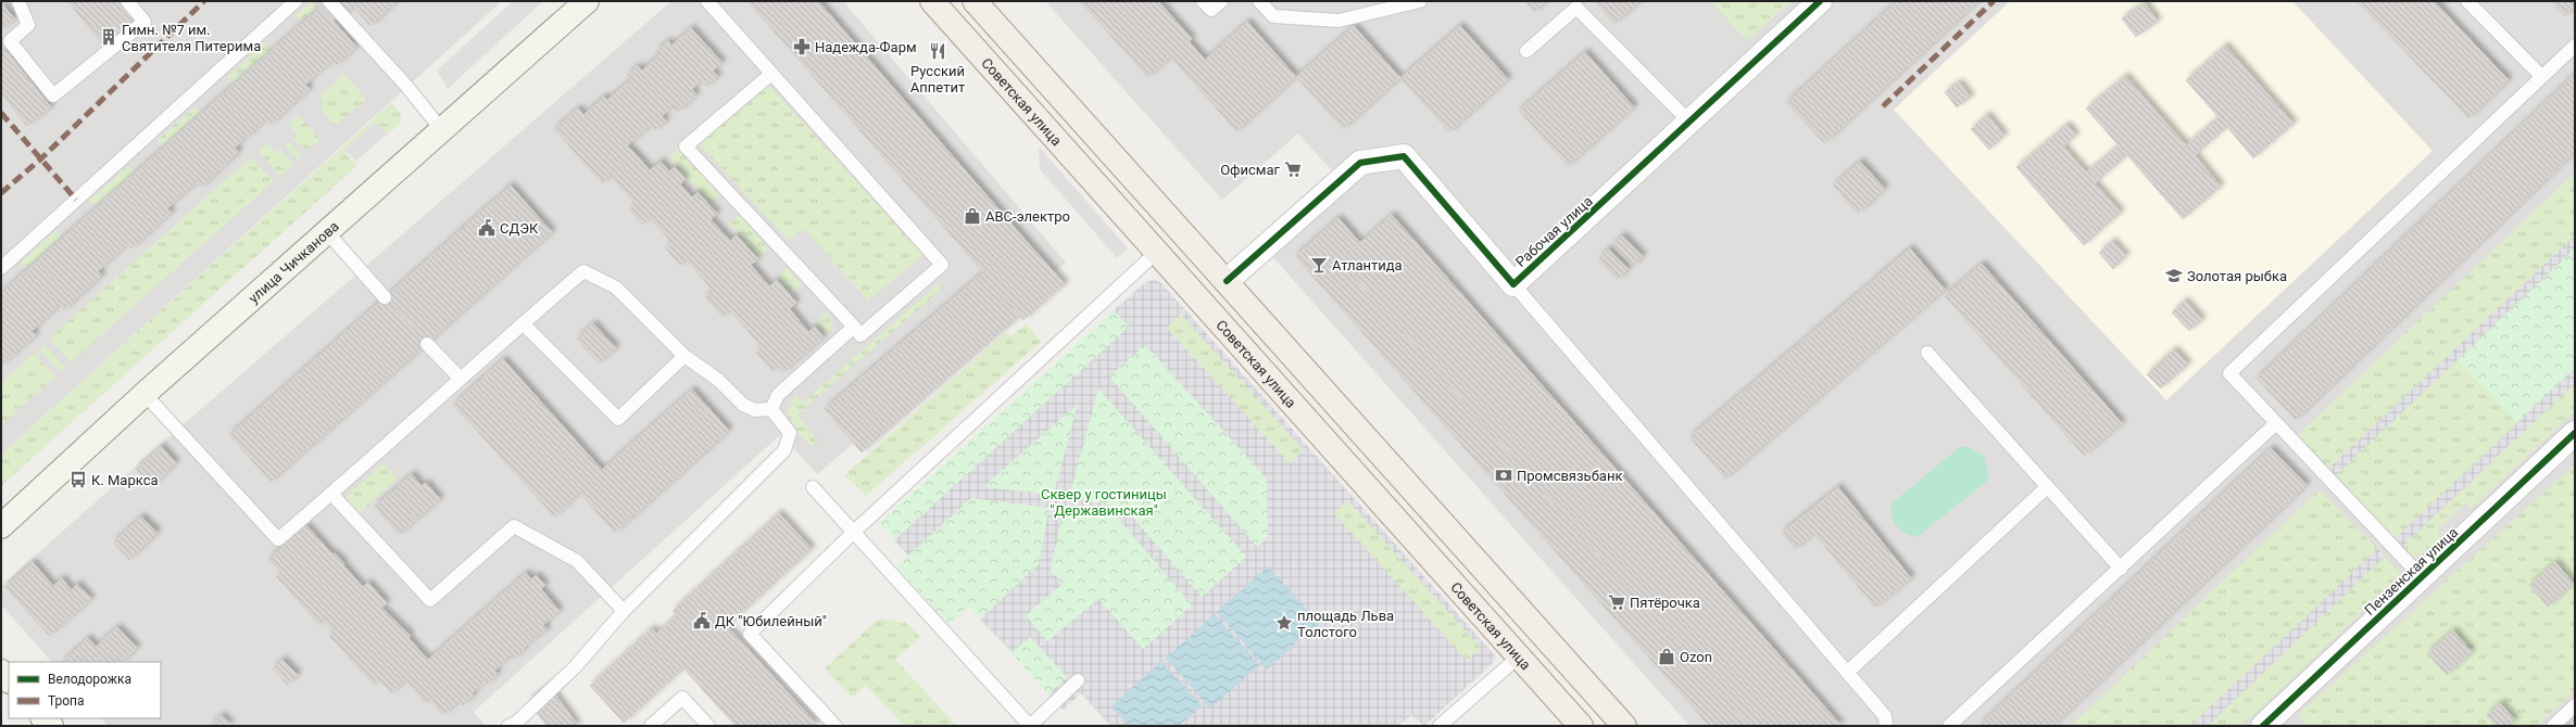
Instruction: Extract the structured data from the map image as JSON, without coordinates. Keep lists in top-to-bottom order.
{
  "streets": {
    "main road": ["Советская улица", "улица Чичканова"],
    "street": ["Рабочая улица", "Пензенская улица"]
  },
  "parks": ["Сквер у гостиницы \"Державинская\""],
  "places": {
    "building": ["Гимн. №7 им. Святителя Питерима"],
    "pharmacy": ["Надежда-Фарм"],
    "restaurant": ["Русский Аппетит"],
    "supermarket": ["Офисмаг", "Пятёрочка"],
    "shop": ["АВС-электро", "Ozon"],
    "public building": ["СДЭК", "ДК \"Юбилейный\""],
    "bar": ["Атлантида"],
    "school or university": ["Золотая рыбка"],
    "bank": ["Промсвязьбанк"],
    "bus stop": ["К. Маркса"],
    "place": ["площадь Льва Толстого"]
  },
  "legend": ["Велодорожка", "Тропа"]
}
